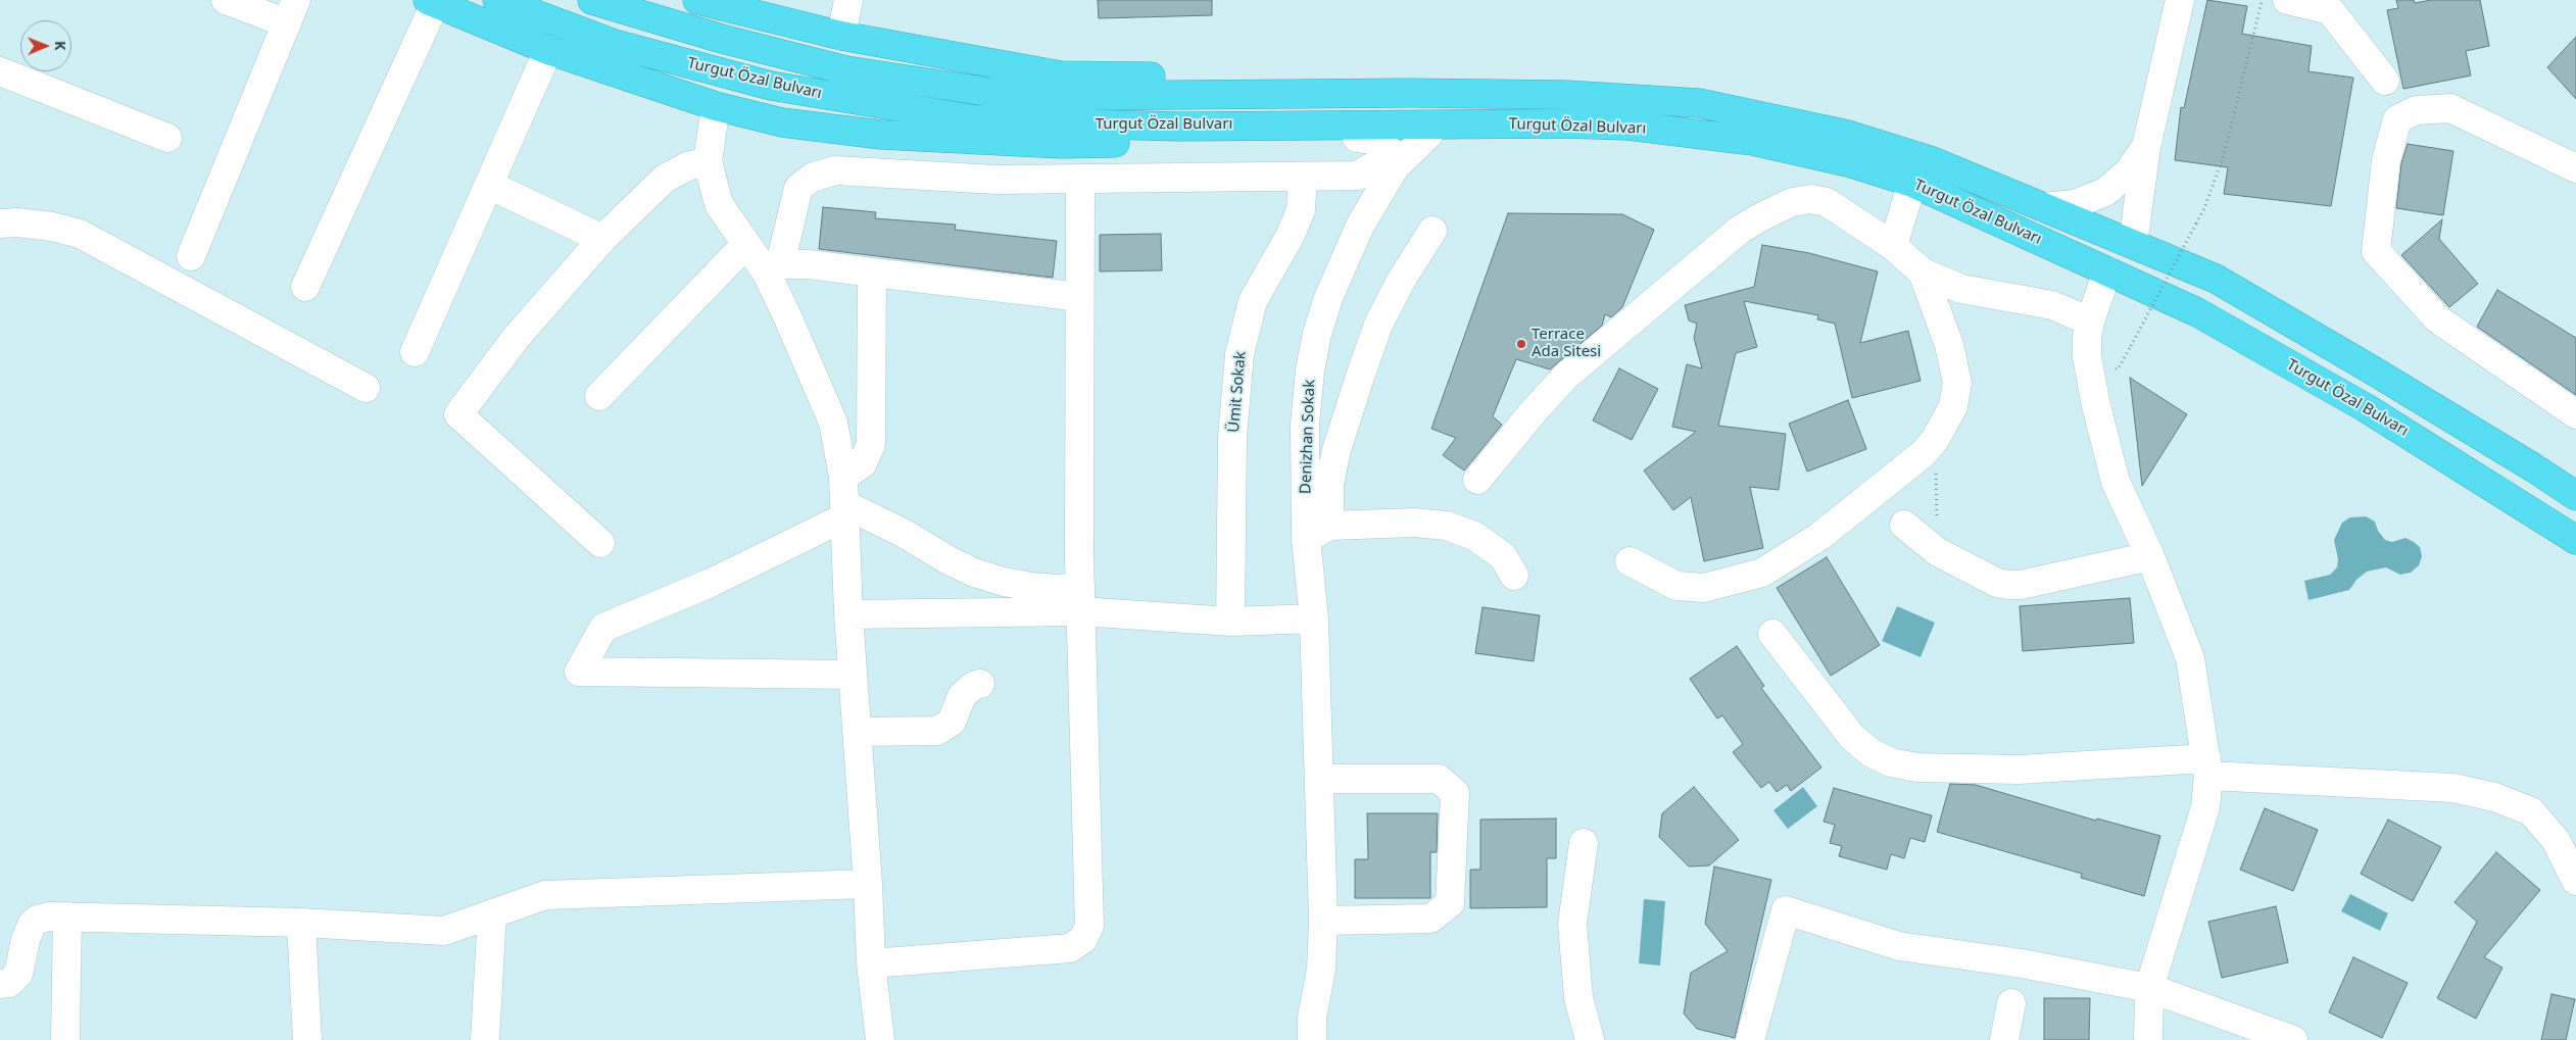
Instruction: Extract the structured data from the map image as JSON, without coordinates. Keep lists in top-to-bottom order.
{
  "streets": {
    "highway": ["Turgut Özal Bulvarı"],
    "street": ["Ümit Sokak", "Denizhan Sokak"]
  },
  "places": ["Terrace Ada Sitesi"],
  "north": "right"
}
